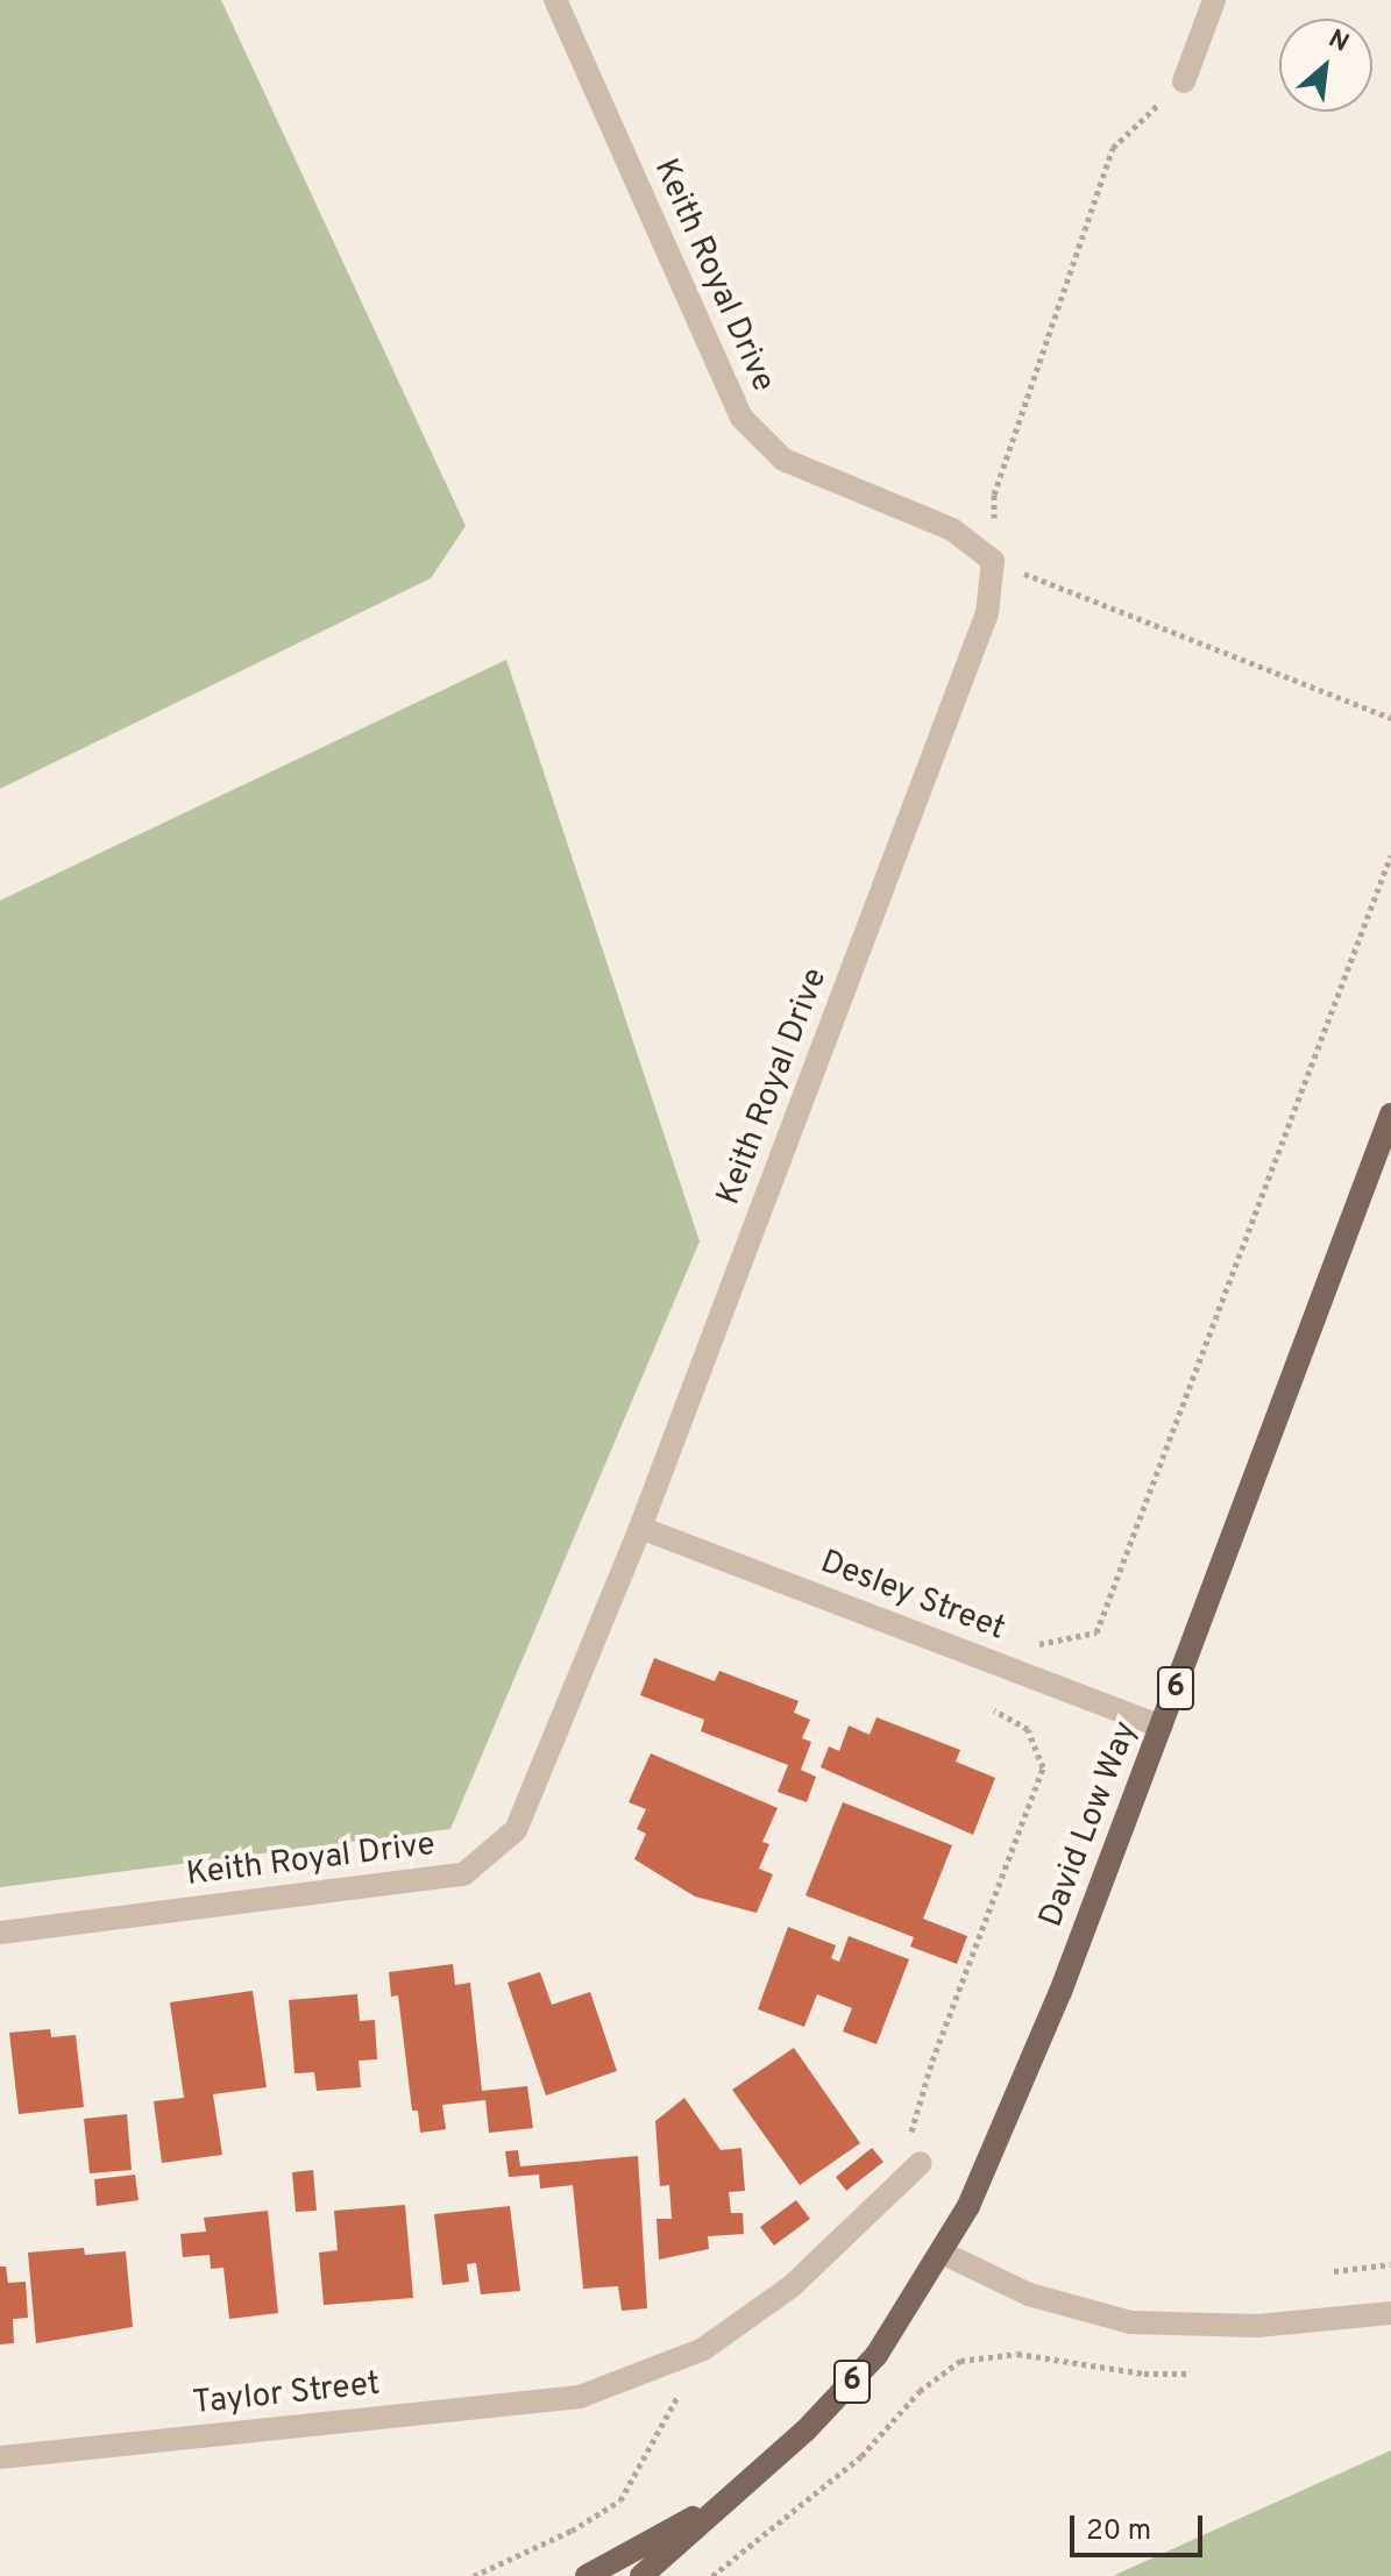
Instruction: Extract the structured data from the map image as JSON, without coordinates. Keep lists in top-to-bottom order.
{
  "streets": {
    "main road": ["6", "David Low Way"],
    "street": ["Keith Royal Drive", "Desley Street", "Taylor Street"]
  },
  "crossings": [
    ["Keith Royal Drive", "Desley Street"],
    ["Desley Street", "David Low Way"]
  ],
  "scale_bar": "20 m",
  "north": "top right"
}
